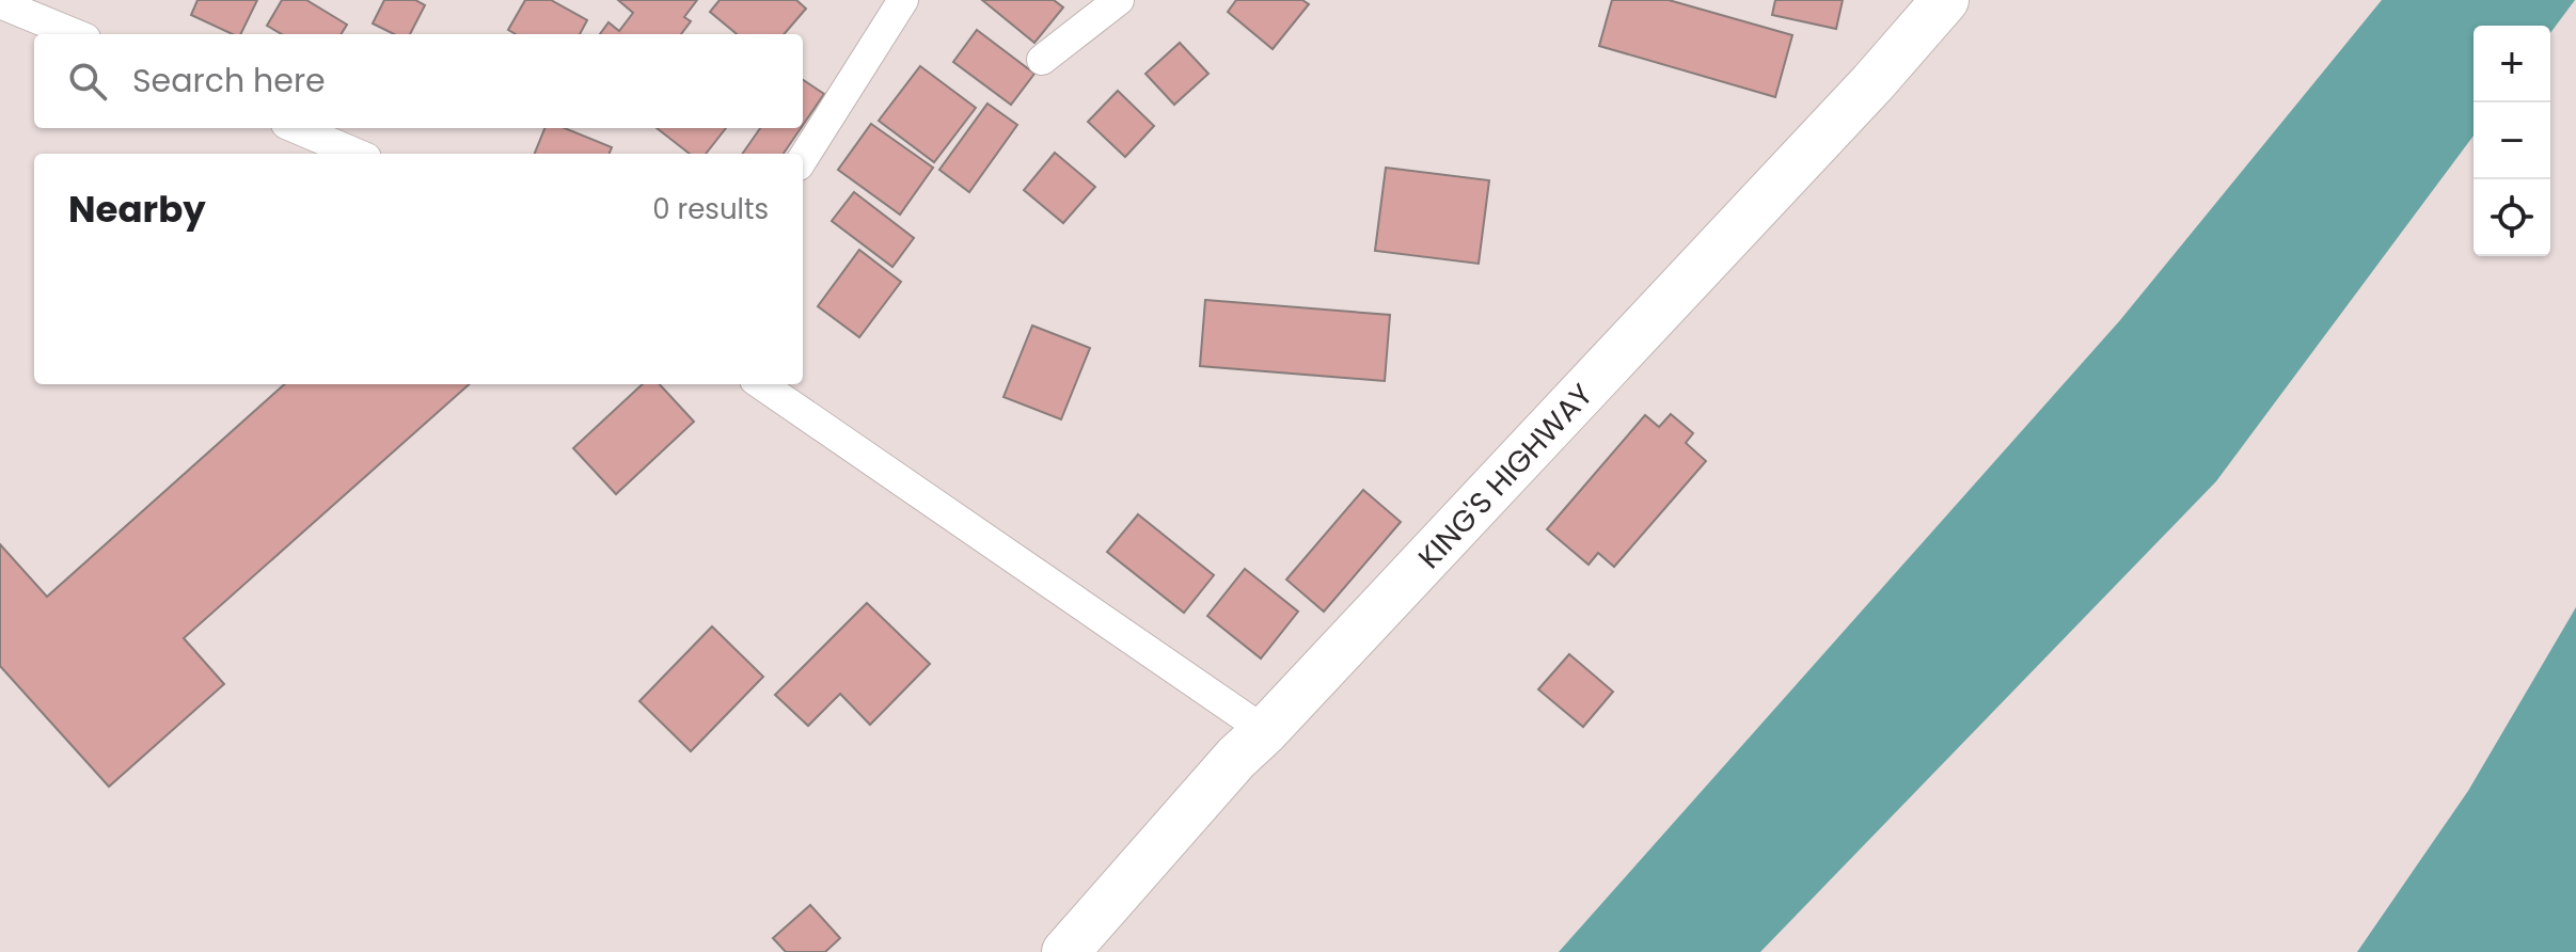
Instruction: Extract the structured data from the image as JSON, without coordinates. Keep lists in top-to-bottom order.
{
  "streets": {
    "highway": ["KING'S HIGHWAY"]
  },
  "page": {
    "map_buttons": ["+", "−"],
    "search": "Search here",
    "heading": ["Nearby", "0 results"]
  }
}
